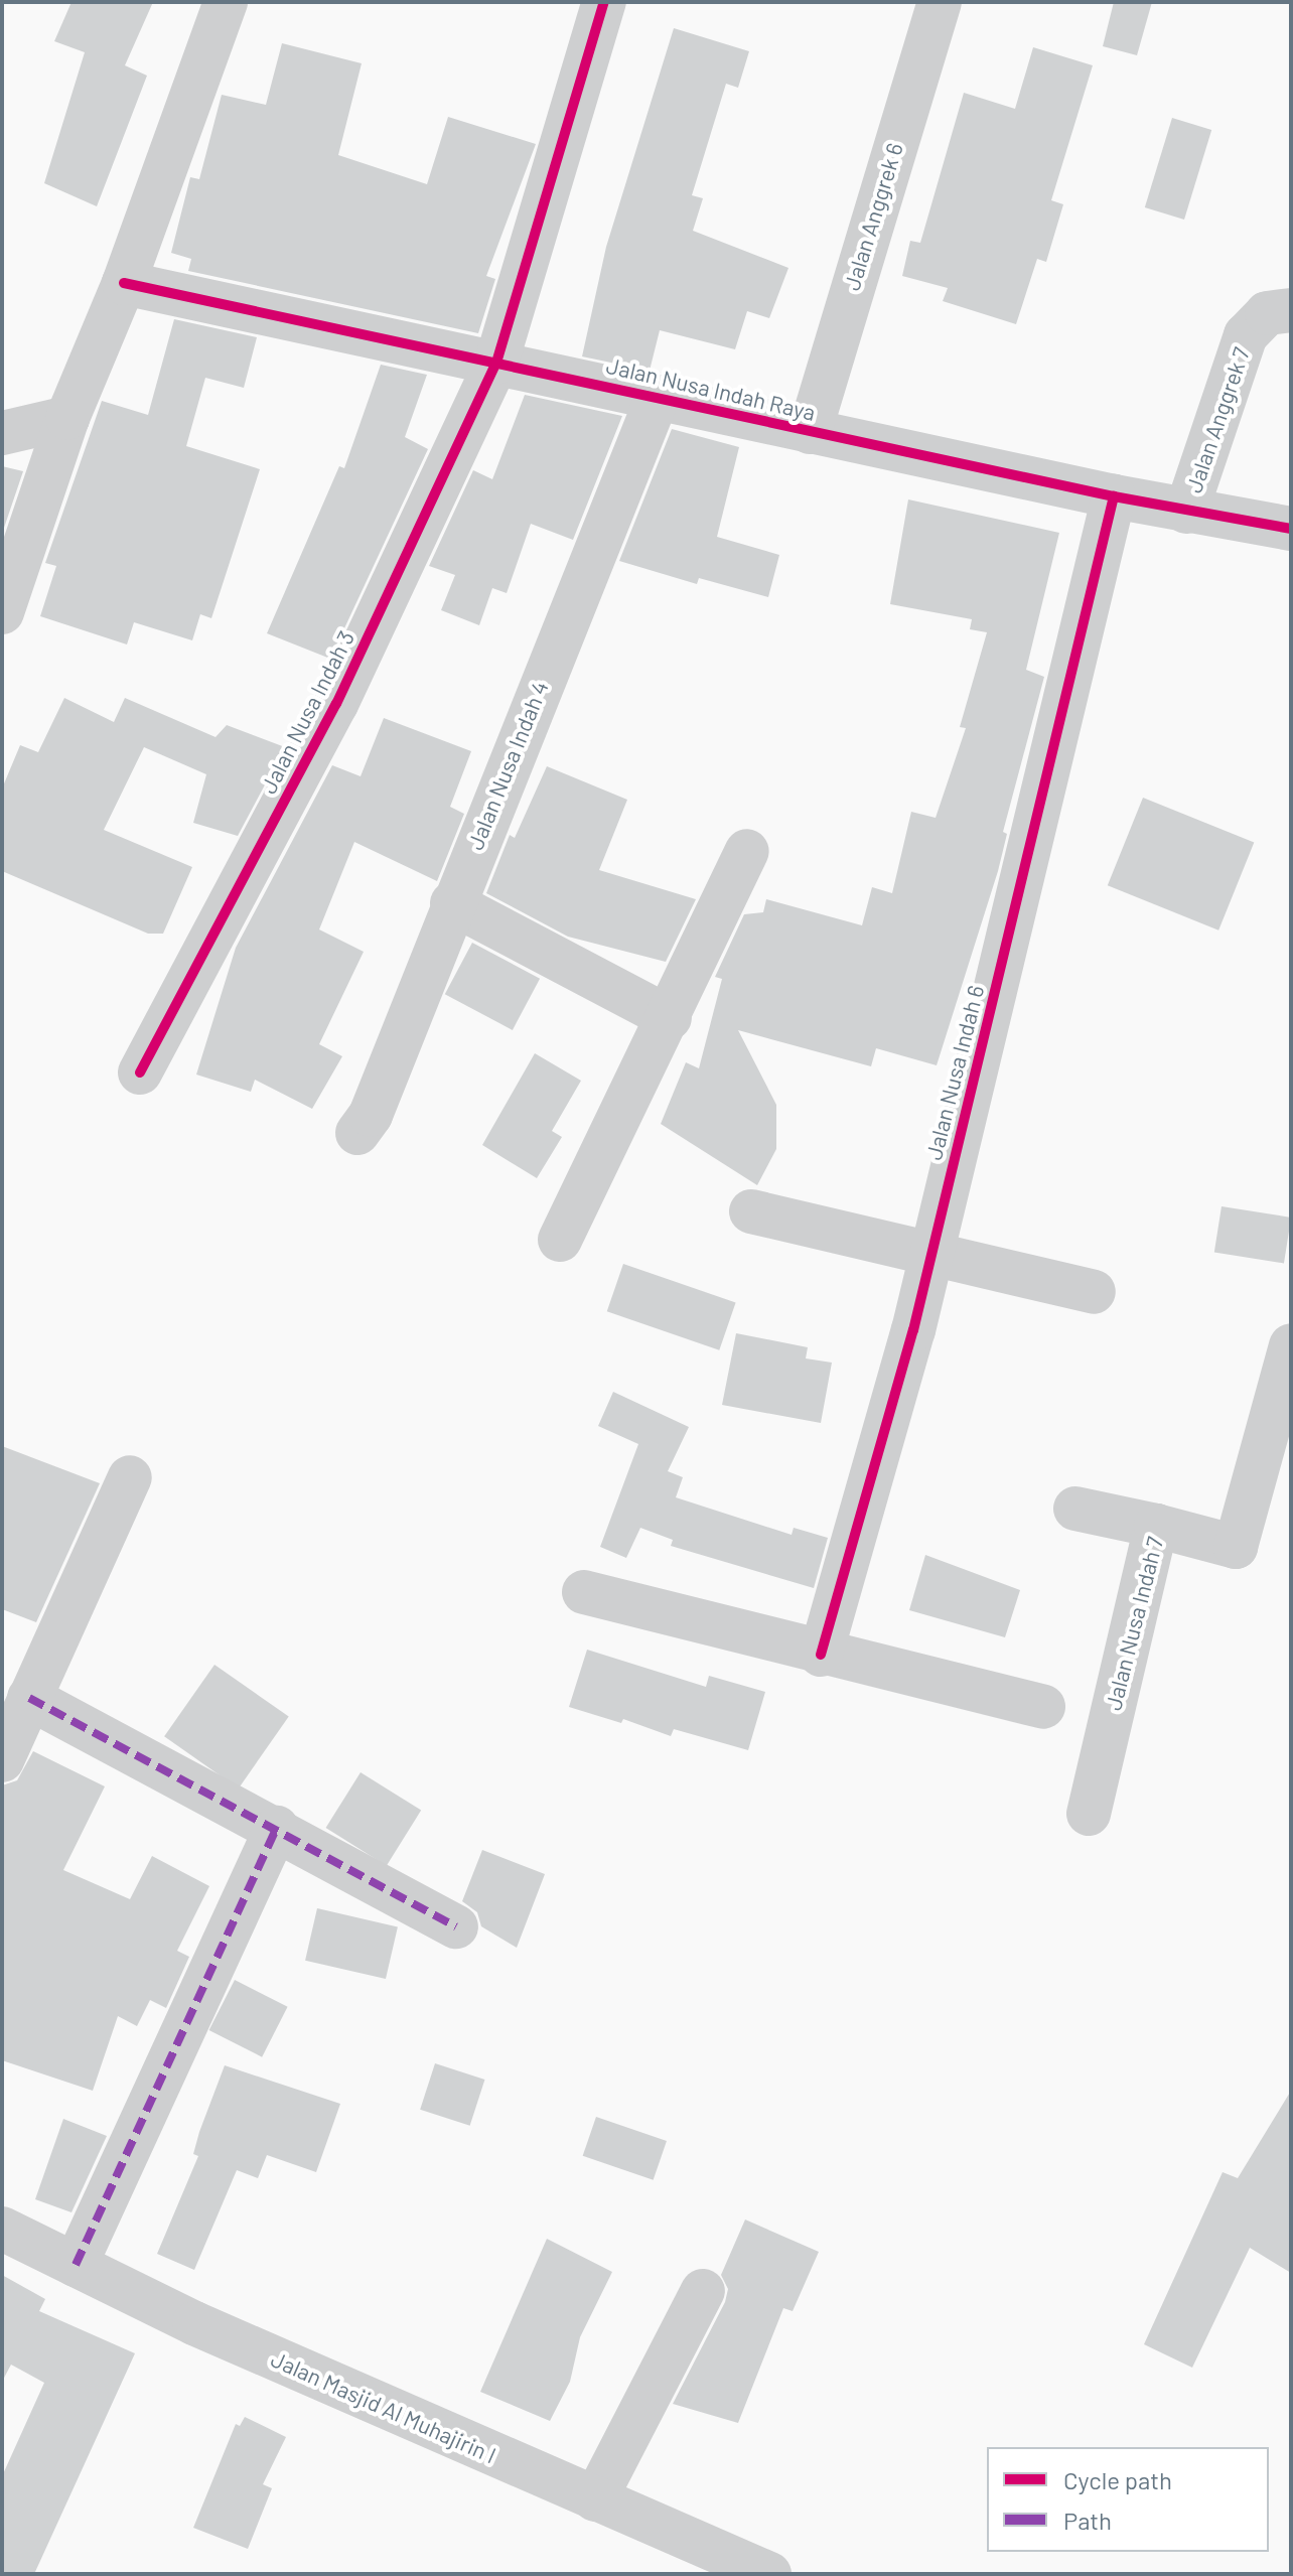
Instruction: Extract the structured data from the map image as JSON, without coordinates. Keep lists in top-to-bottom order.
{
  "streets": {
    "street": [
      "Jalan Anggrek 6",
      "Jalan Nusa Indah Raya",
      "Jalan Anggrek 7",
      "Jalan Nusa Indah 3",
      "Jalan Nusa Indah 4",
      "Jalan Nusa Indah 6",
      "Jalan Nusa Indah 7",
      "Jalan Masjid Al Muhajirin I"
    ]
  },
  "crossings": [
    ["Jalan Anggrek 6", "Jalan Nusa Indah Raya"],
    ["Jalan Nusa Indah Raya", "Jalan Anggrek 7"],
    ["Jalan Nusa Indah Raya", "Jalan Nusa Indah 3"],
    ["Jalan Nusa Indah Raya", "Jalan Nusa Indah 4"],
    ["Jalan Nusa Indah Raya", "Jalan Nusa Indah 6"]
  ],
  "legend": ["Cycle path", "Path"]
}
